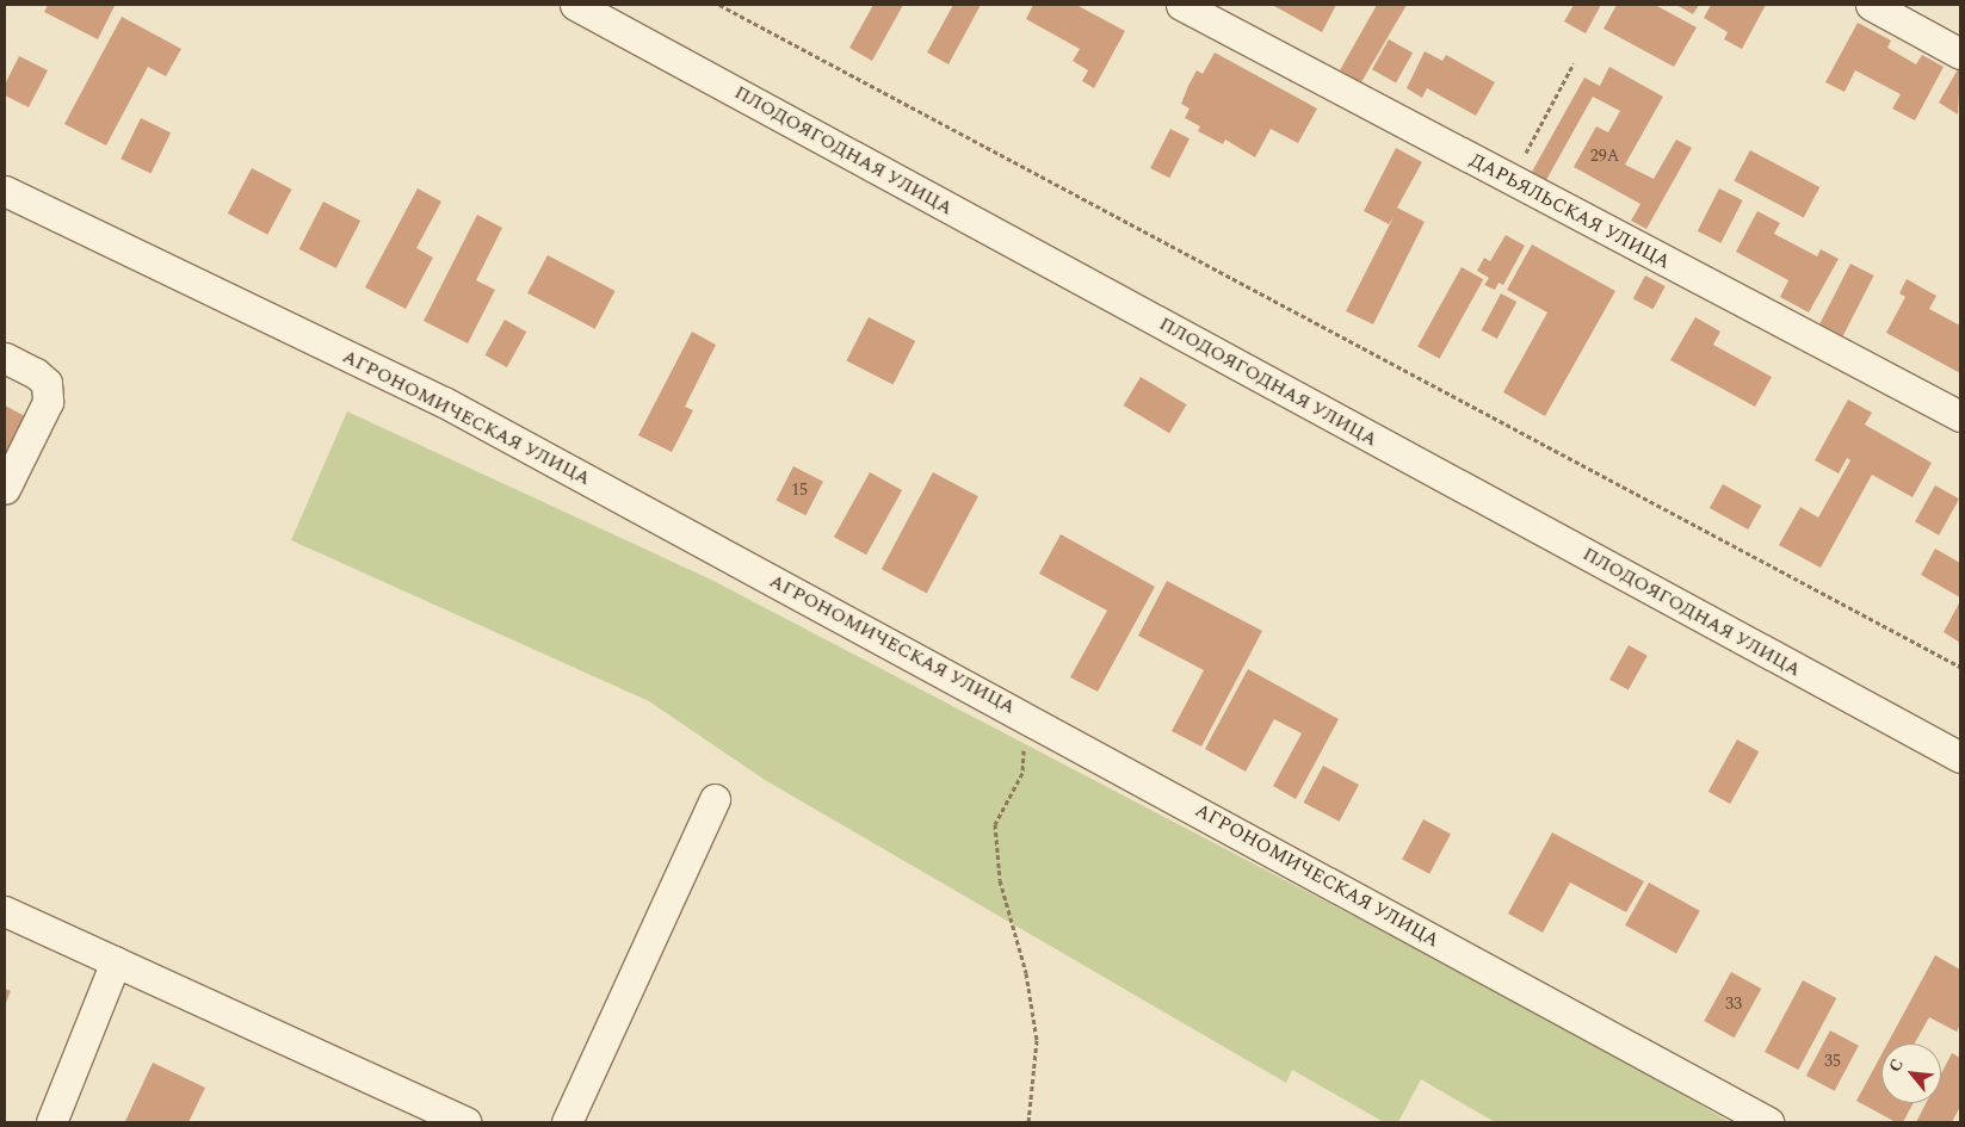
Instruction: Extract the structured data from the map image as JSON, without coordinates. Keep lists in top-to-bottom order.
{
  "streets": {
    "street": ["ПЛОДОЯГОДНАЯ УЛИЦА", "ДАРЬЯЛЬСКАЯ УЛИЦА", "АГРОНОМИЧЕСКАЯ УЛИЦА"]
  },
  "house_numbers": [
    "29А",
    "15",
    "33",
    "35"
  ],
  "north": "top left"
}
